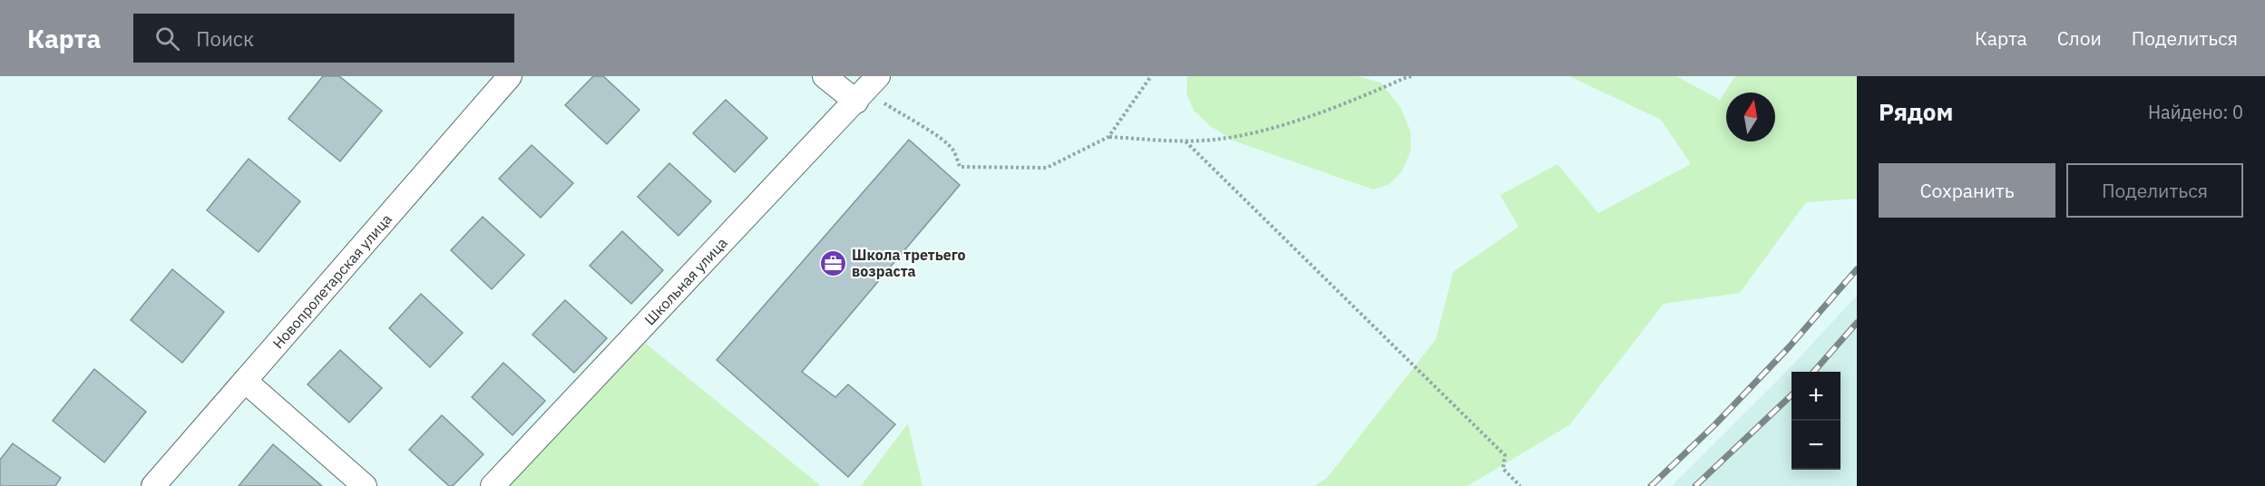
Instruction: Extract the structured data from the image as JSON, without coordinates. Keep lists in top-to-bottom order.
{
  "streets": {
    "street": ["Новопролетарская улица", "Школьная улица"]
  },
  "places": {
    "office": ["Школа третьего возраста"]
  },
  "north": "top",
  "page": {
    "header": "Карта",
    "search": "Поиск",
    "nav": ["Карта", "Слои", "Поделиться"],
    "heading": ["Рядом", "Найдено: 0"],
    "buttons": ["Сохранить", "Поделиться"],
    "map_buttons": ["+", "−"]
  }
}
